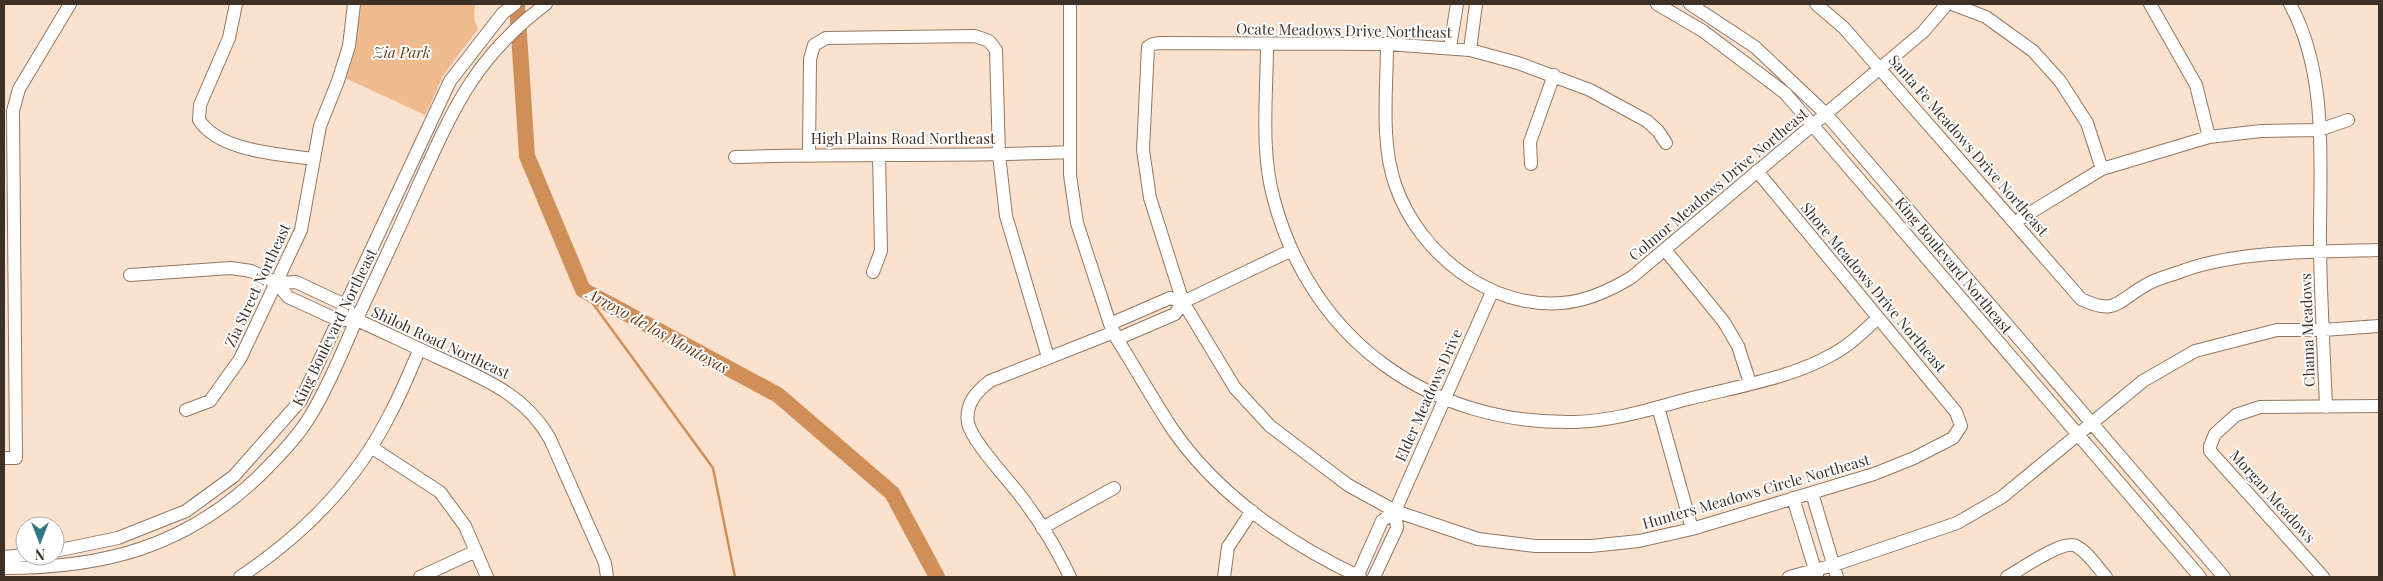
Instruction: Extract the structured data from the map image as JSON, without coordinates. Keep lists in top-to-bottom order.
{
  "streets": {
    "street": [
      "Ocate Meadows Drive Northeast",
      "High Plains Road Northeast",
      "Santa Fe Meadows Drive Northeast",
      "Colmor Meadows Drive Northeast",
      "King Boulevard Northeast",
      "Zia Street Northeast",
      "Shore Meadows Drive Northeast",
      "Chama Meadows",
      "Shiloh Road Northeast",
      "Elder Meadows Drive",
      "Hunters Meadows Circle Northeast",
      "Morgan Meadows"
    ]
  },
  "crossings": [
    ["Ocate Meadows Drive Northeast", "Colmor Meadows Drive Northeast"],
    ["Ocate Meadows Drive Northeast", "Hunters Meadows Circle Northeast"],
    ["Santa Fe Meadows Drive Northeast", "Colmor Meadows Drive Northeast"],
    ["Santa Fe Meadows Drive Northeast", "Chama Meadows"],
    ["Colmor Meadows Drive Northeast", "King Boulevard Northeast"],
    ["Colmor Meadows Drive Northeast", "Shore Meadows Drive Northeast"],
    ["Colmor Meadows Drive Northeast", "Elder Meadows Drive"],
    ["King Boulevard Northeast", "Shiloh Road Northeast"],
    ["Shore Meadows Drive Northeast", "Hunters Meadows Circle Northeast"],
    ["Chama Meadows", "Morgan Meadows"],
    ["Elder Meadows Drive", "Hunters Meadows Circle Northeast"]
  ],
  "water": ["Arroyo de los Montoyas"],
  "parks": ["Zia Park"],
  "north": "bottom"
}
